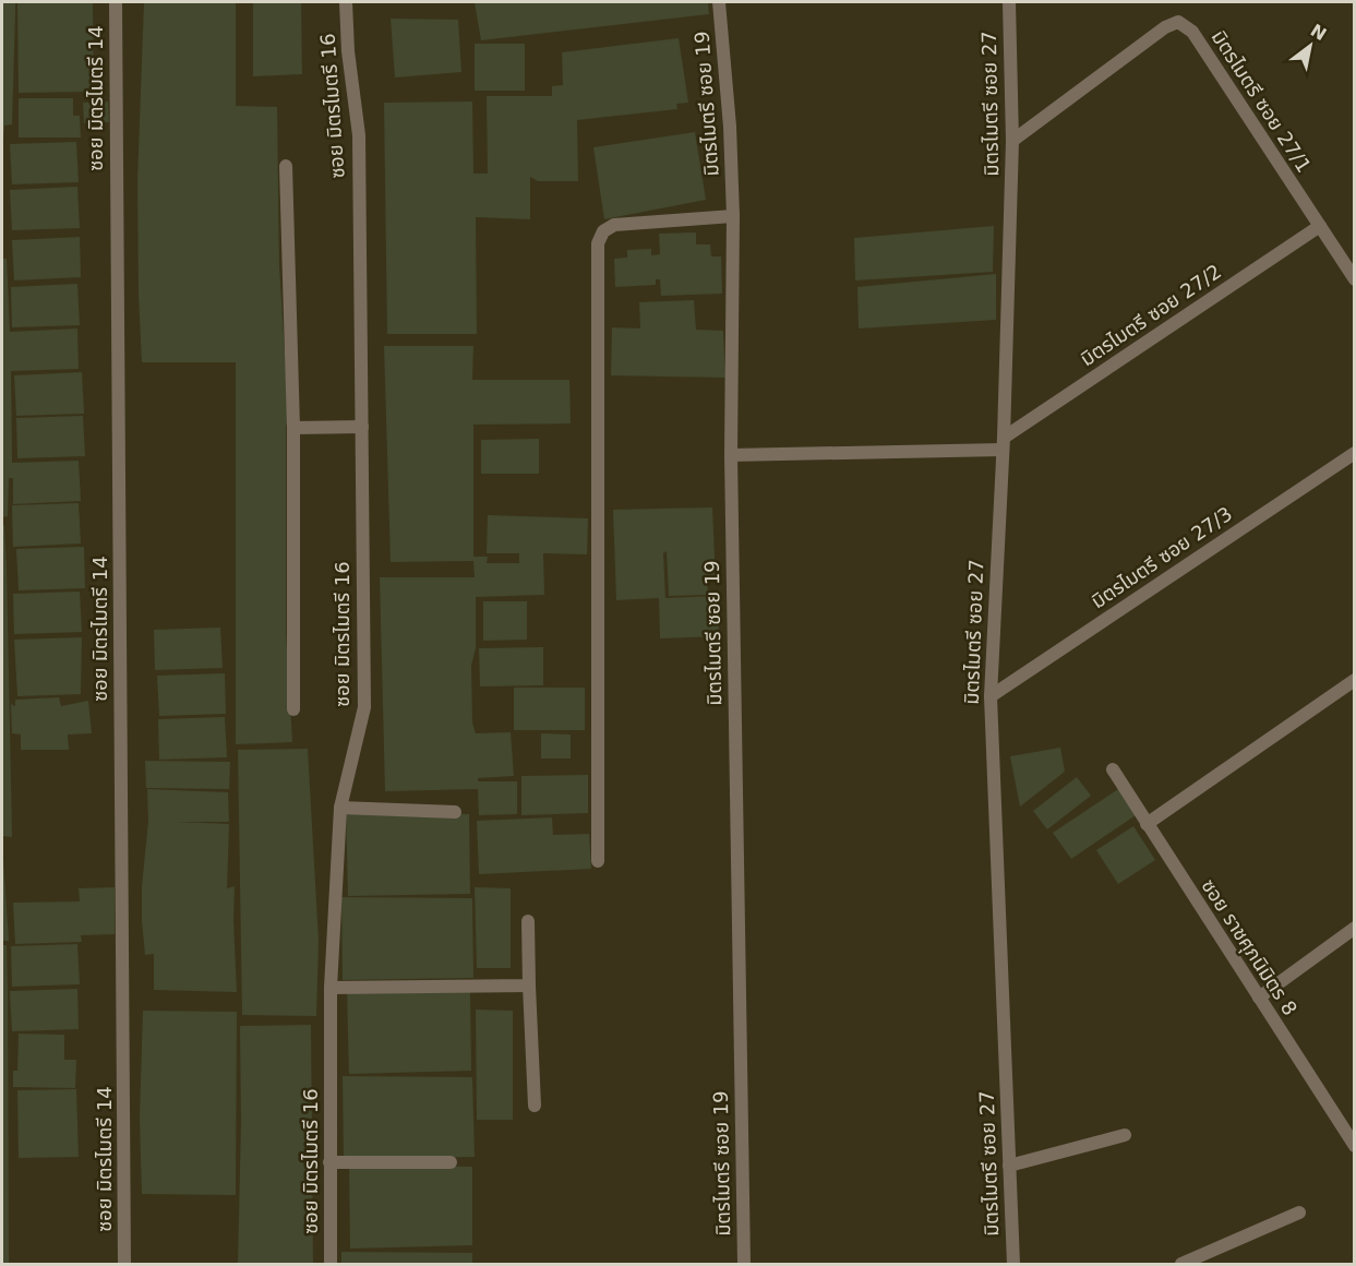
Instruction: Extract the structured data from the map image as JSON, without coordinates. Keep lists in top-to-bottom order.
{
  "streets": {
    "street": [
      "ซอย มิตรไมตรี 14",
      "มิตรไมตรี ซอย 27/1",
      "มิตรไมตรี ซอย 19",
      "มิตรไมตรี ซอย 27",
      "ซอย มิตรไมตรี 16",
      "มิตรไมตรี ซอย 27/2",
      "มิตรไมตรี ซอย 27/3",
      "ซอย ราชศุภนิมิตร 8"
    ]
  },
  "crossings": [
    ["มิตรไมตรี ซอย 27/1", "มิตรไมตรี ซอย 27"],
    ["มิตรไมตรี ซอย 27/1", "มิตรไมตรี ซอย 27/2"],
    ["มิตรไมตรี ซอย 27", "มิตรไมตรี ซอย 27/2"],
    ["มิตรไมตรี ซอย 27", "มิตรไมตรี ซอย 27/3"]
  ],
  "north": "top right"
}
